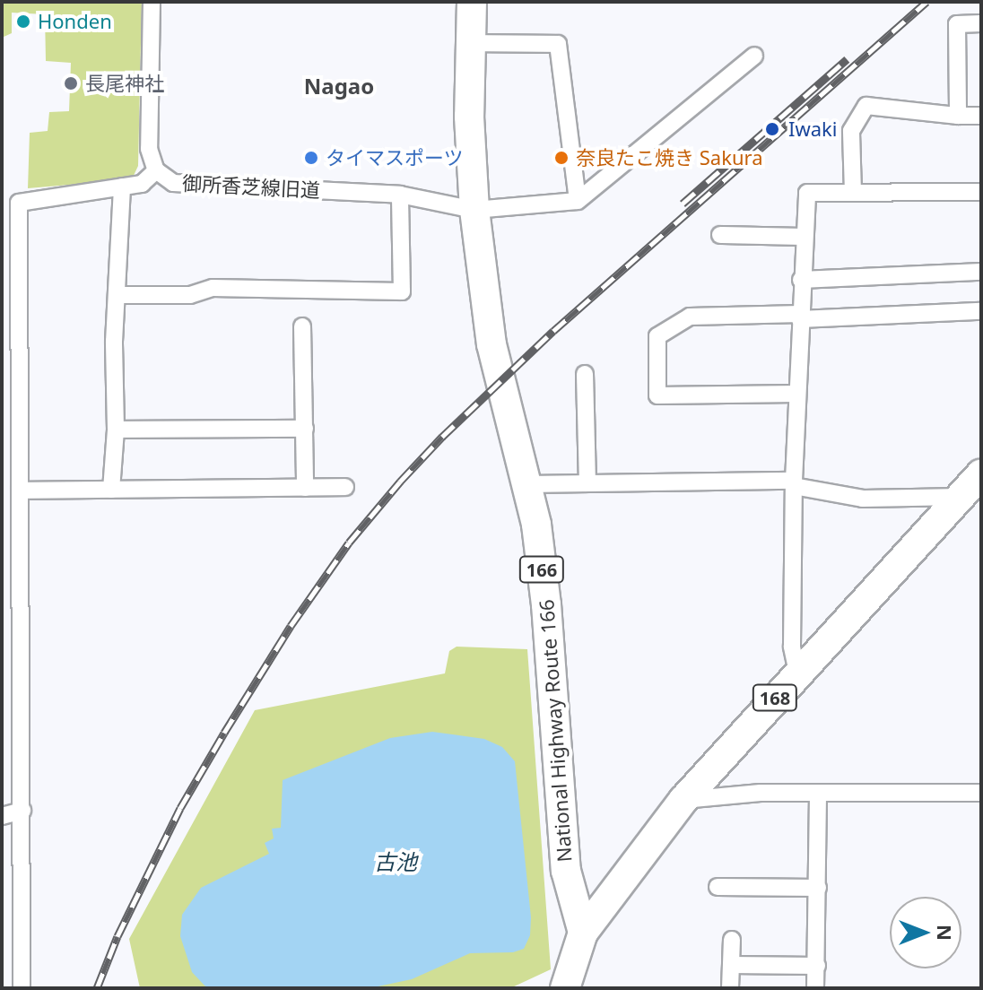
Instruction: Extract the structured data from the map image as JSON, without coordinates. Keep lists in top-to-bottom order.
{
  "streets": {
    "highway": ["166", "168", "National Highway Route 166"],
    "street": ["御所香芝線旧道"]
  },
  "crossings": [
    ["御所香芝線旧道", "National Highway Route 166"],
    ["168", "National Highway Route 166"]
  ],
  "districts": ["Nagao"],
  "water": ["古池"],
  "places": [
    "Honden",
    "長尾神社",
    "Iwaki",
    "タイマスポーツ",
    "奈良たこ焼き Sakura"
  ],
  "north": "right"
}
